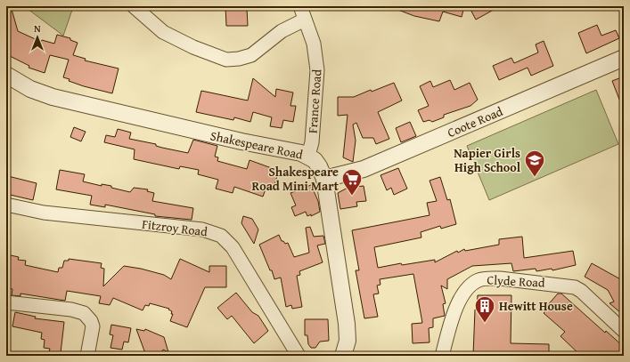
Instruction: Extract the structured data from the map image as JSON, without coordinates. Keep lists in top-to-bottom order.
{
  "streets": {
    "street": [
      "France Road",
      "Coote Road",
      "Shakespeare Road",
      "Fitzroy Road",
      "Clyde Road"
    ]
  },
  "crossings": [
    ["France Road", "Shakespeare Road"],
    ["Coote Road", "Shakespeare Road"]
  ],
  "places": {
    "school or university": ["Napier Girls High School"],
    "supermarket": ["Shakespeare Road Mini Mart"],
    "building": ["Hewitt House"]
  },
  "north": "top"
}
